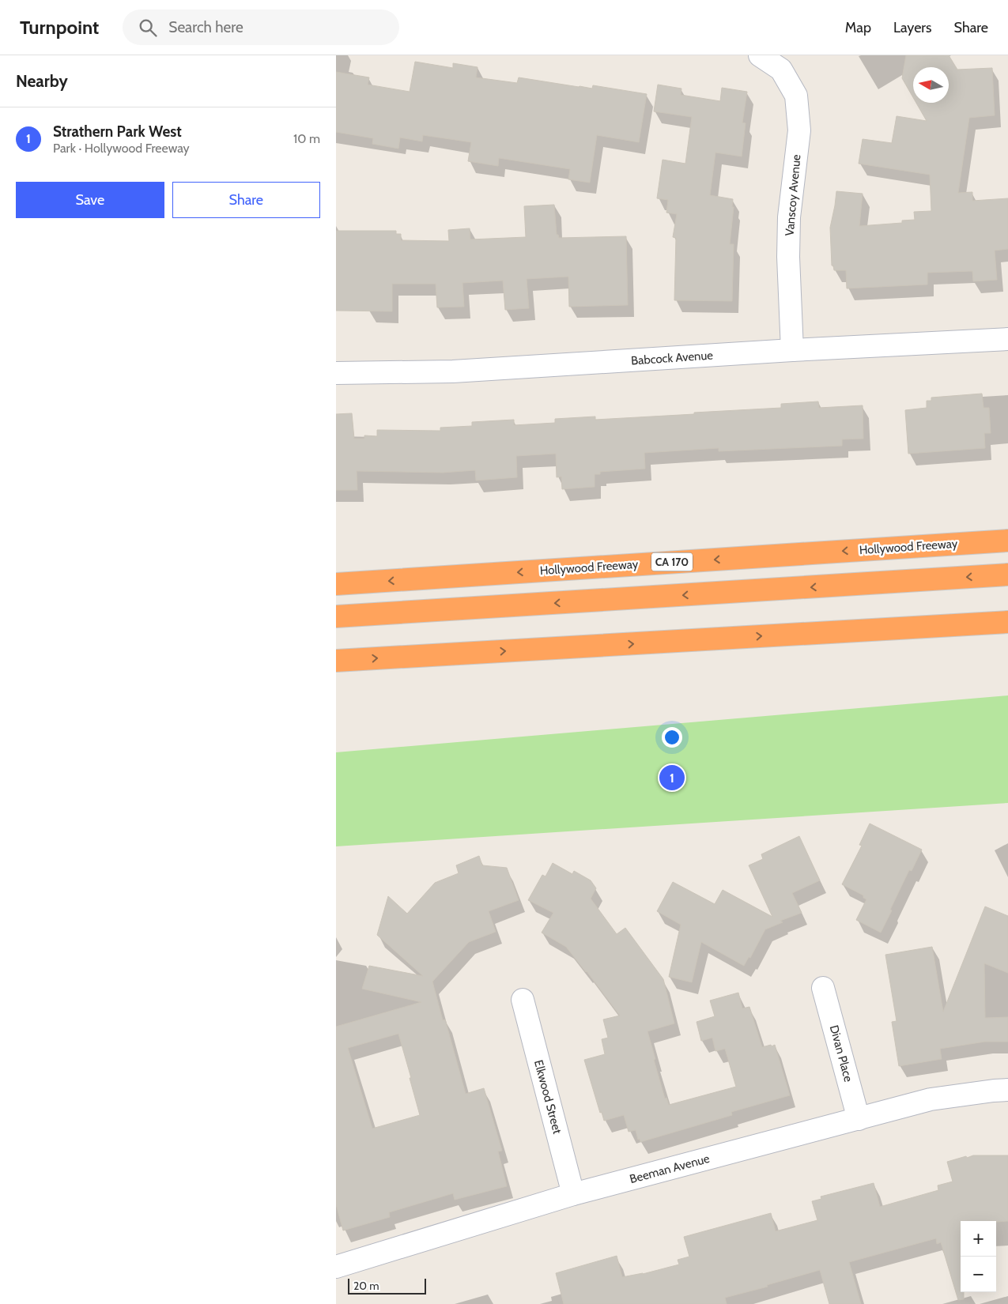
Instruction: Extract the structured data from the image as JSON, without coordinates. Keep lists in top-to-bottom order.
{
  "streets": {
    "highway": ["Hollywood Freeway", "CA 170"],
    "street": [
      "Vanscoy Avenue",
      "Babcock Avenue",
      "Divan Place",
      "Elkwood Street",
      "Beeman Avenue"
    ]
  },
  "crossings": [
    ["Vanscoy Avenue", "Babcock Avenue"],
    ["Divan Place", "Beeman Avenue"],
    ["Elkwood Street", "Beeman Avenue"]
  ],
  "scale_bar": "20 m",
  "north": "left",
  "page": {
    "header": "Turnpoint",
    "search": "Search here",
    "nav": ["Map", "Layers", "Share"],
    "heading": "Nearby",
    "list": [
      {
        "mark": "1",
        "name": "Strathern Park West",
        "note": "Park · Hollywood Freeway",
        "value": "10 m"
      }
    ],
    "buttons": ["Save", "Share"],
    "pins": "1",
    "map_buttons": ["+", "−"],
    "scale": "20 m"
  }
}
